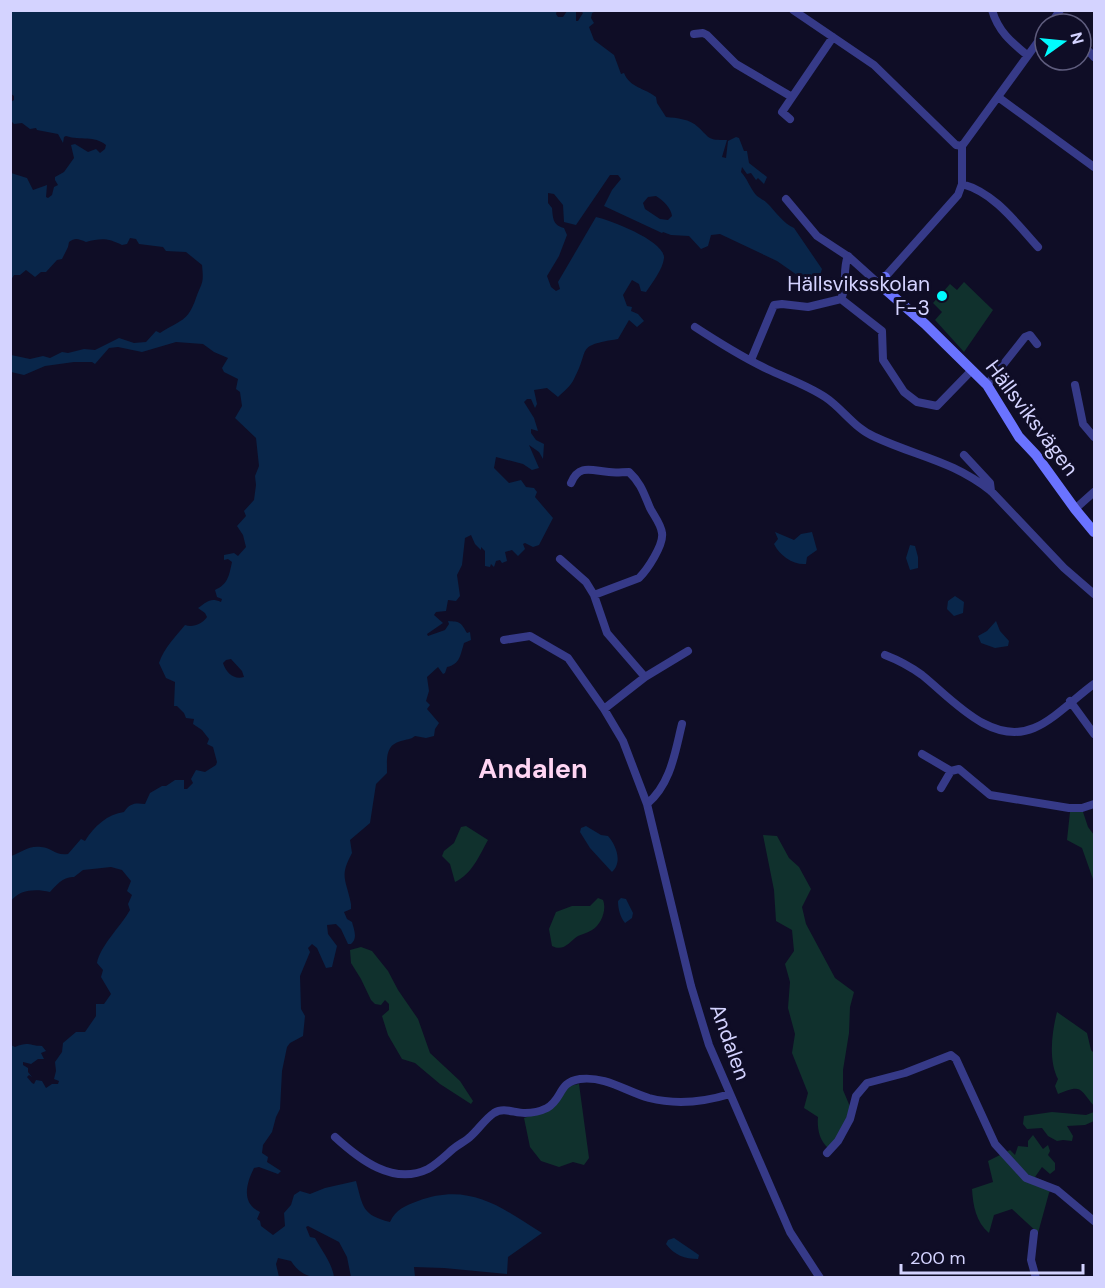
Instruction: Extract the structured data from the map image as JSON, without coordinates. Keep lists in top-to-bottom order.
{
  "streets": {
    "street": ["Hällsviksvägen", "Andalen"]
  },
  "districts": ["Andalen"],
  "places": ["Hällsviksskolan F-3"],
  "scale_bar": "200 m",
  "north": "right"
}
